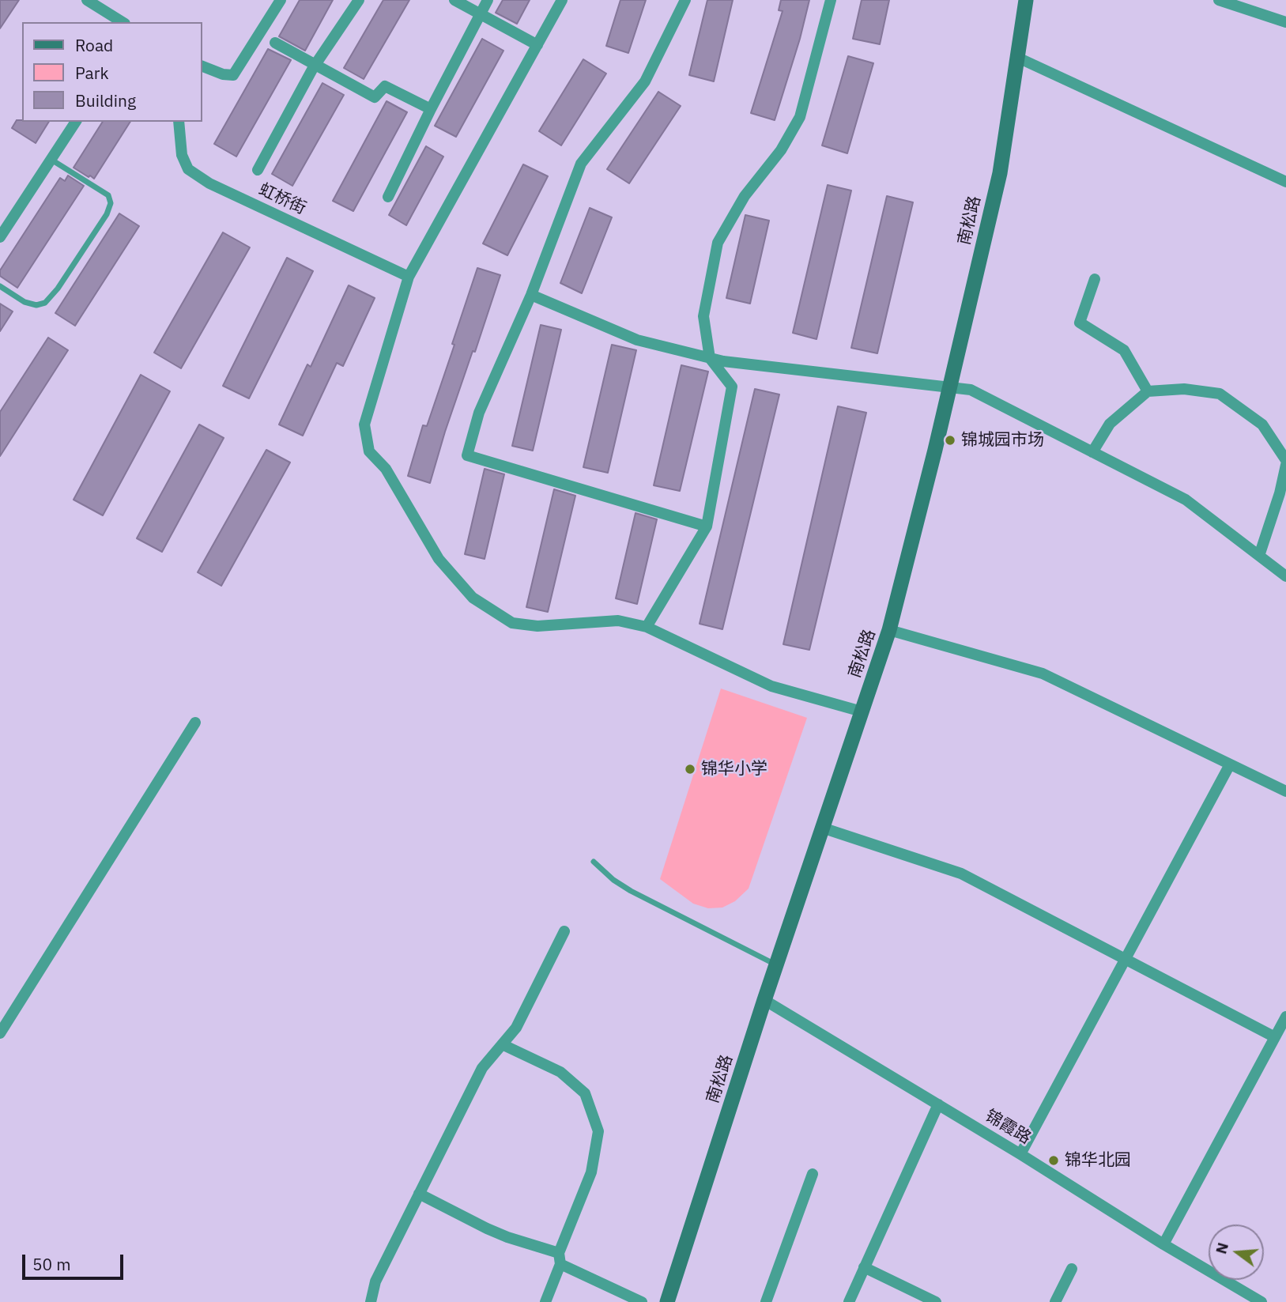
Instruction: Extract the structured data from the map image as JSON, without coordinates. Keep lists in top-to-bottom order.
{
  "streets": {
    "street": ["虹桥街", "南松路", "锦霞路"]
  },
  "crossings": [
    ["南松路", "锦霞路"]
  ],
  "places": ["锦城园市场", "锦华小学", "锦华北园"],
  "legend": ["Road", "Park", "Building"],
  "scale_bar": "50 m",
  "north": "left"
}
